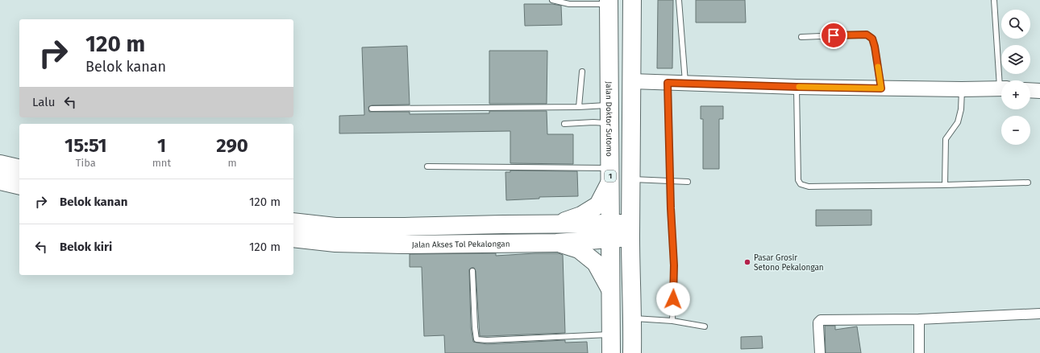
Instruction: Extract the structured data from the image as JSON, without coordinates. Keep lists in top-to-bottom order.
{
  "streets": {
    "highway": ["Jalan Doktor Sutomo", "1", "Jalan Akses Tol Pekalongan"]
  },
  "crossings": [
    ["Jalan Doktor Sutomo", "Jalan Akses Tol Pekalongan"]
  ],
  "places": ["Pasar Grosir Setono Pekalongan"],
  "page": {
    "map_buttons": ["+", "−"],
    "turn": ["120 m", "Belok kanan"],
    "then": "Lalu",
    "eta": [
      "15:51",
      "Tiba",
      "1",
      "mnt",
      "290",
      "m"
    ],
    "list": [
      {
        "name": "Belok kanan",
        "value": "120 m"
      },
      {
        "name": "Belok kiri",
        "value": "120 m"
      }
    ]
  }
}
